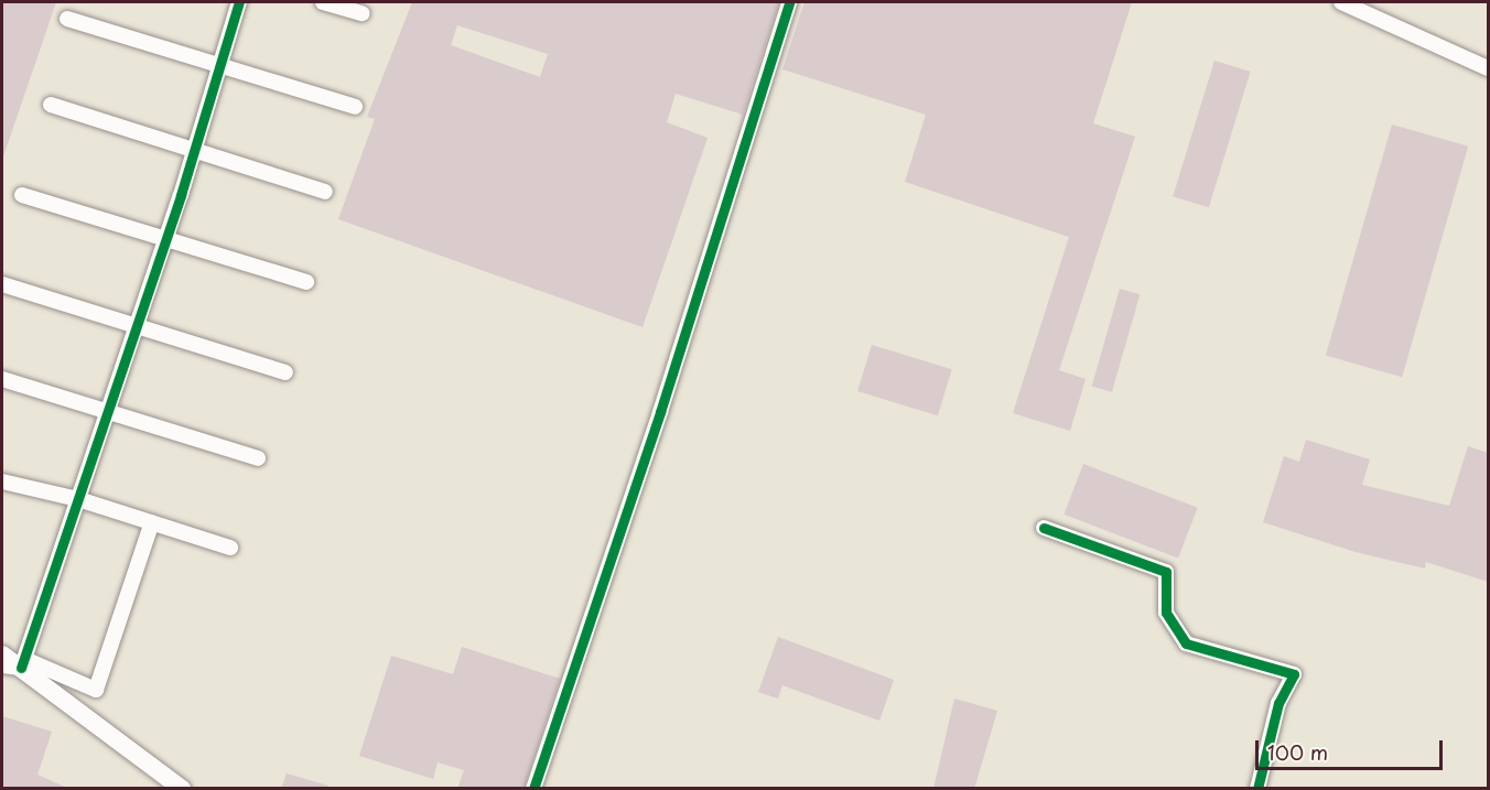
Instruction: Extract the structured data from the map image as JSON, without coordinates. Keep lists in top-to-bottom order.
{
  "scale_bar": "100 m"
}
